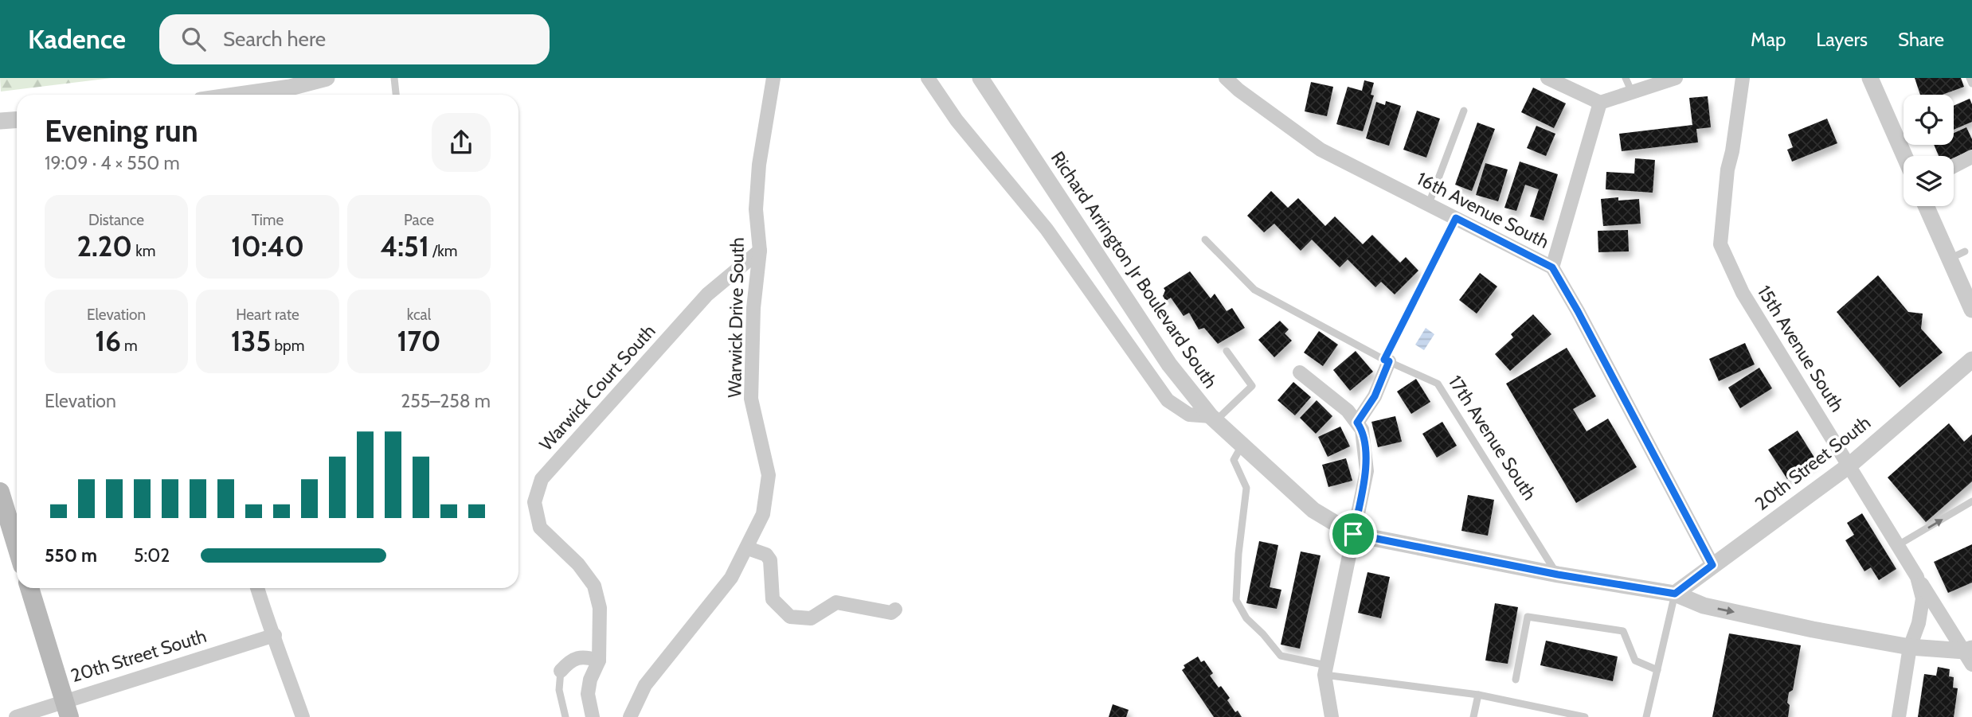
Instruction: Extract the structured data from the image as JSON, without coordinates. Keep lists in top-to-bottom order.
{
  "streets": {
    "street": [
      "16th Avenue South",
      "Richard Arrington Jr Boulevard South",
      "Warwick Drive South",
      "15th Avenue South",
      "Warwick Court South",
      "20th Street South"
    ],
    "lane": ["17th Avenue South"]
  },
  "crossings": [
    ["16th Avenue South", "20th Street South"],
    ["Richard Arrington Jr Boulevard South", "15th Avenue South"],
    ["Richard Arrington Jr Boulevard South", "17th Avenue South"],
    ["Richard Arrington Jr Boulevard South", "20th Street South"],
    ["Warwick Drive South", "Warwick Court South"],
    ["15th Avenue South", "20th Street South"]
  ],
  "page": {
    "header": "Kadence",
    "search": "Search here",
    "nav": ["Map", "Layers", "Share"],
    "heading": ["Evening run", "19:09 · 4 × 550 m"],
    "stats": [
      ["Distance", "2.20 km"],
      ["Time", "10:40"],
      ["Pace", "4:51 /km"],
      ["Elevation", "16 m"],
      ["Heart rate", "135 bpm"],
      ["kcal", "170"]
    ],
    "chart": ["Elevation", "255–258 m"],
    "list": [
      {
        "name": "550 m",
        "note": "5:02"
      }
    ]
  }
}
